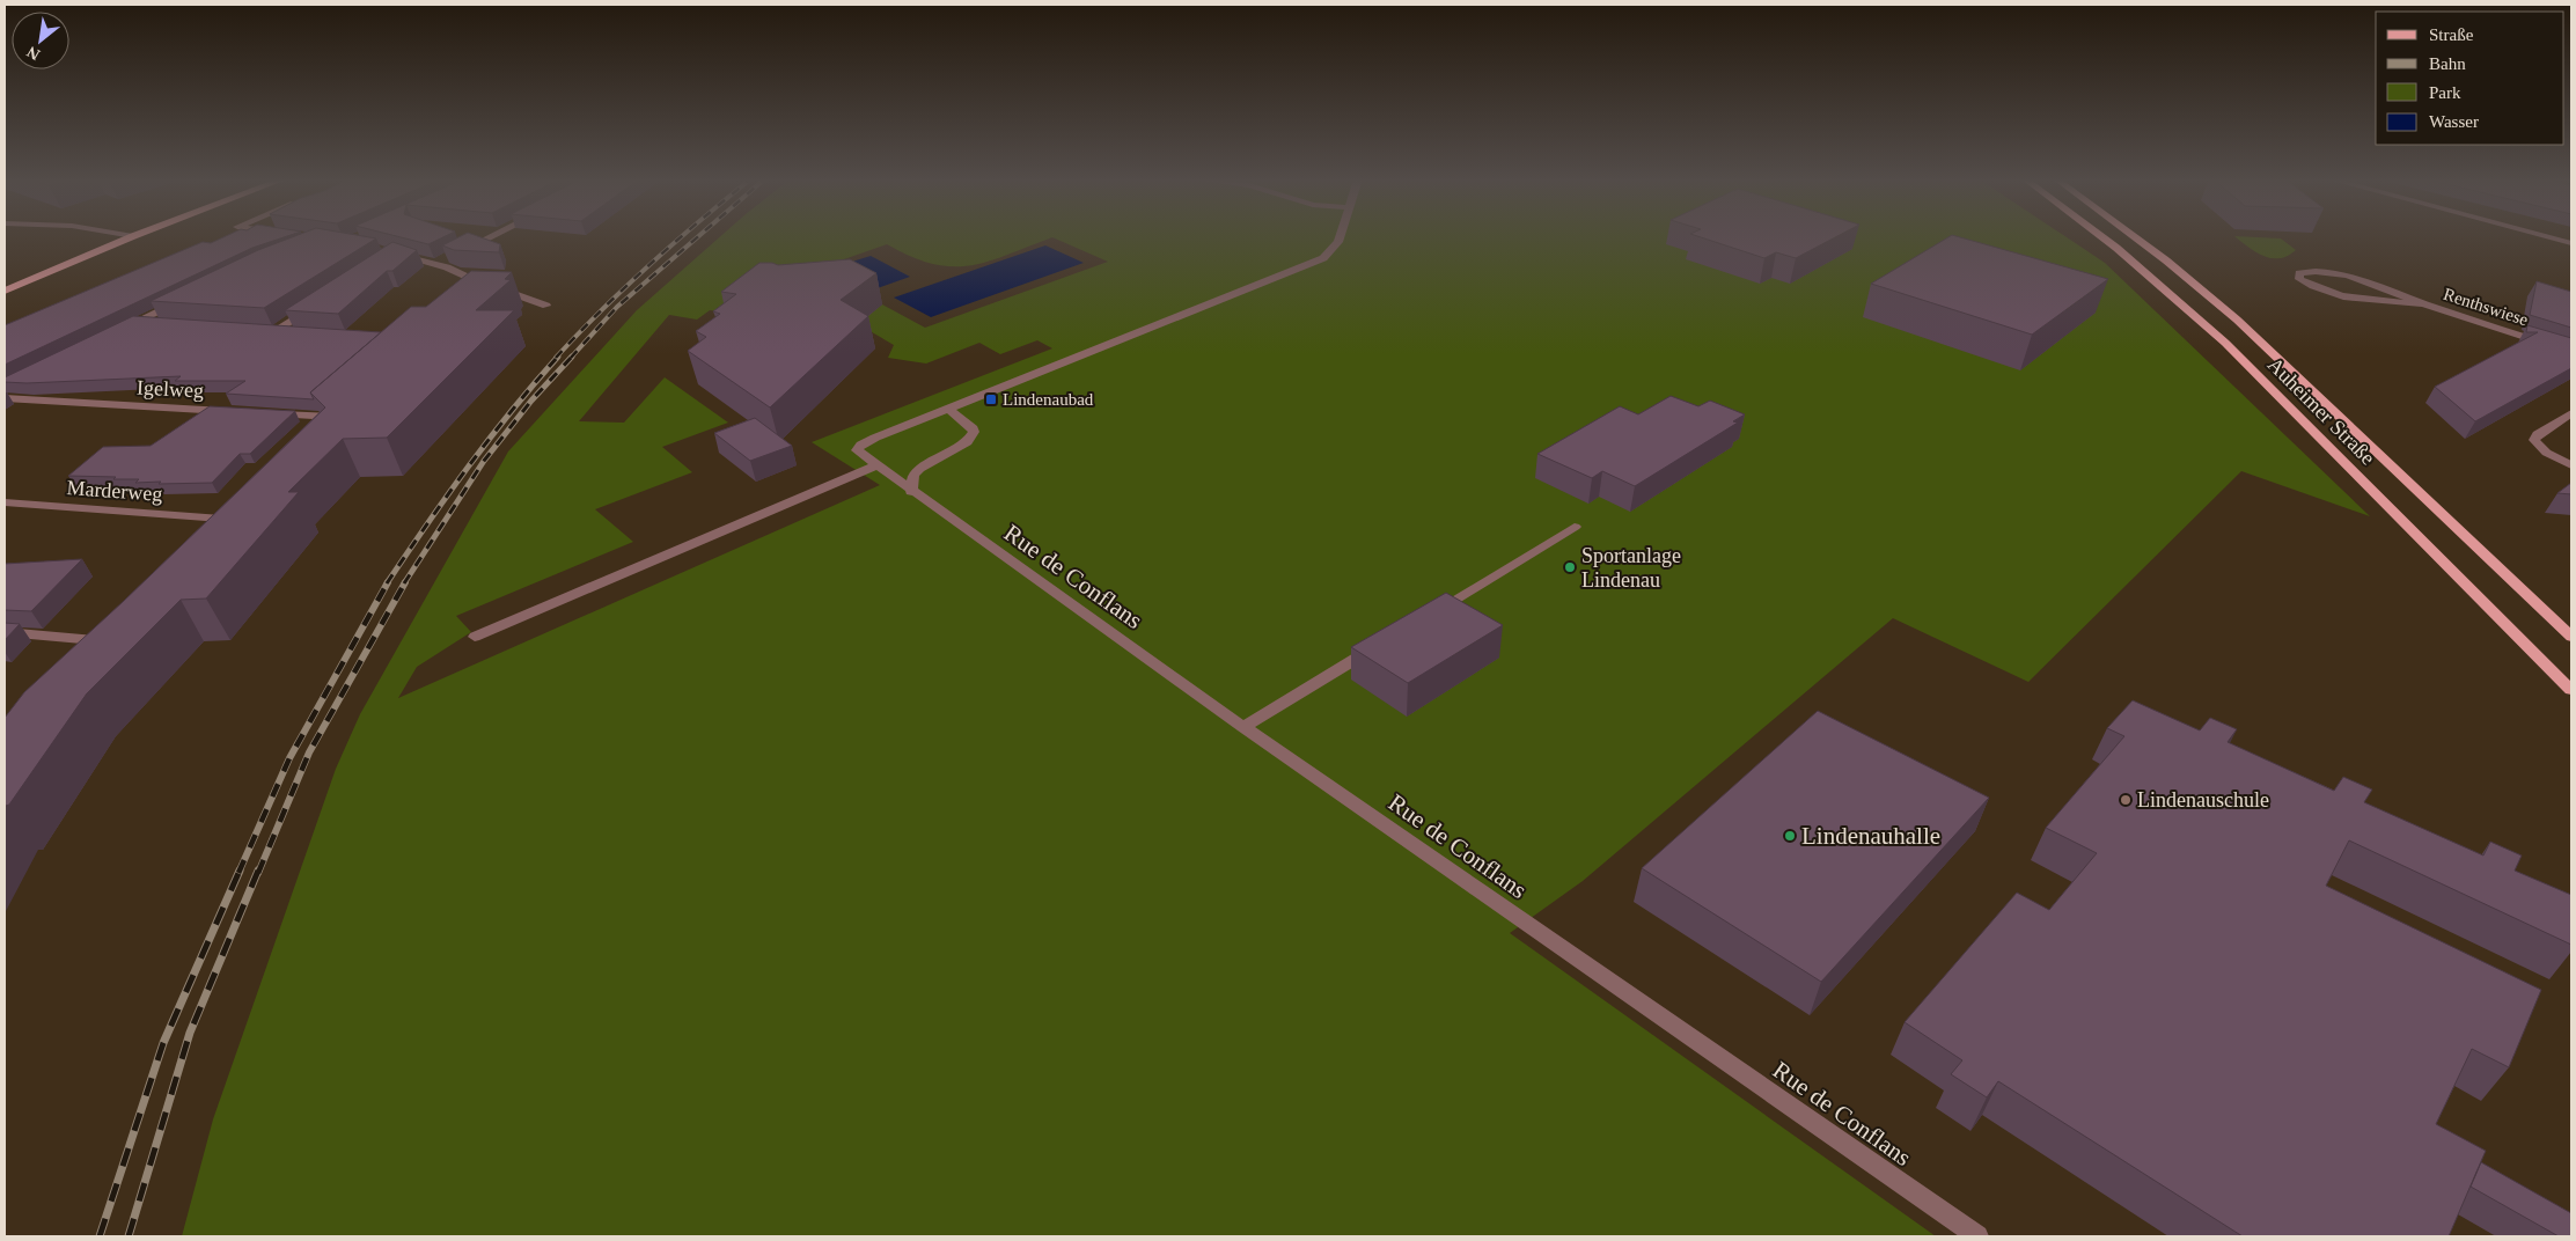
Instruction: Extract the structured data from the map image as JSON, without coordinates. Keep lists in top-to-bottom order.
{
  "streets": {
    "main road": ["Auheimer Straße"],
    "street": [
      "Renthswiese",
      "Igelweg",
      "Marderweg",
      "Rue de Conflans"
    ]
  },
  "places": {
    "transit": ["Lindenaubad"],
    "other": ["Sportanlage Lindenau", "Lindenauschule", "Lindenauhalle"]
  },
  "legend": [
    "Straße",
    "Bahn",
    "Park",
    "Wasser"
  ],
  "north": "bottom left"
}
